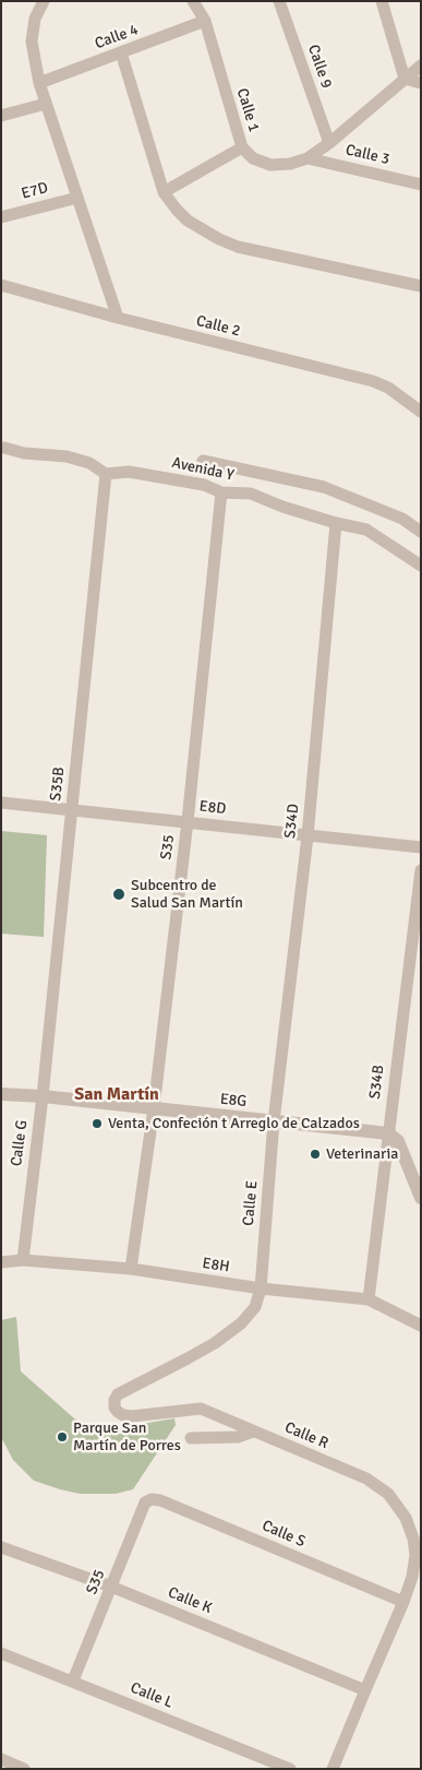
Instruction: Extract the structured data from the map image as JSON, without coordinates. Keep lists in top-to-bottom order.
{
  "streets": {
    "street": [
      "Calle 4",
      "Calle 9",
      "Calle 1",
      "Calle 3",
      "E7D",
      "Calle 2",
      "Avenida Y",
      "S35B",
      "E8D",
      "S34D",
      "S35",
      "S34B",
      "E8G",
      "Calle G",
      "Calle E",
      "E8H",
      "Calle R",
      "Calle S",
      "Calle K",
      "Calle L"
    ]
  },
  "crossings": [
    ["Calle 4", "Calle 1"],
    ["Calle 9", "Calle 1"],
    ["Calle 1", "Calle 3"],
    ["Avenida Y", "S35B"],
    ["Avenida Y", "S34D"],
    ["Avenida Y", "S35"],
    ["S35B", "E8D"],
    ["S35B", "E8G"],
    ["S35B", "Calle G"],
    ["E8D", "S34D"],
    ["E8D", "S35"],
    ["S34D", "E8G"],
    ["S34D", "Calle E"],
    ["S35", "E8G"],
    ["S35", "E8H"],
    ["S35", "Calle S"],
    ["S35", "Calle K"],
    ["S35", "Calle L"],
    ["S34B", "E8G"],
    ["S34B", "E8H"],
    ["E8G", "Calle G"],
    ["E8G", "Calle E"],
    ["Calle G", "E8H"],
    ["Calle E", "E8H"],
    ["Calle E", "Calle R"],
    ["E8H", "Calle R"],
    ["Calle R", "Calle S"],
    ["Calle R", "Calle K"]
  ],
  "districts": ["San Martín"],
  "places": [
    "Subcentro de Salud San Martín",
    "Venta, Confeción t Arreglo de Calzados",
    "Veterinaria",
    "Parque San Martín de Porres"
  ]
}
